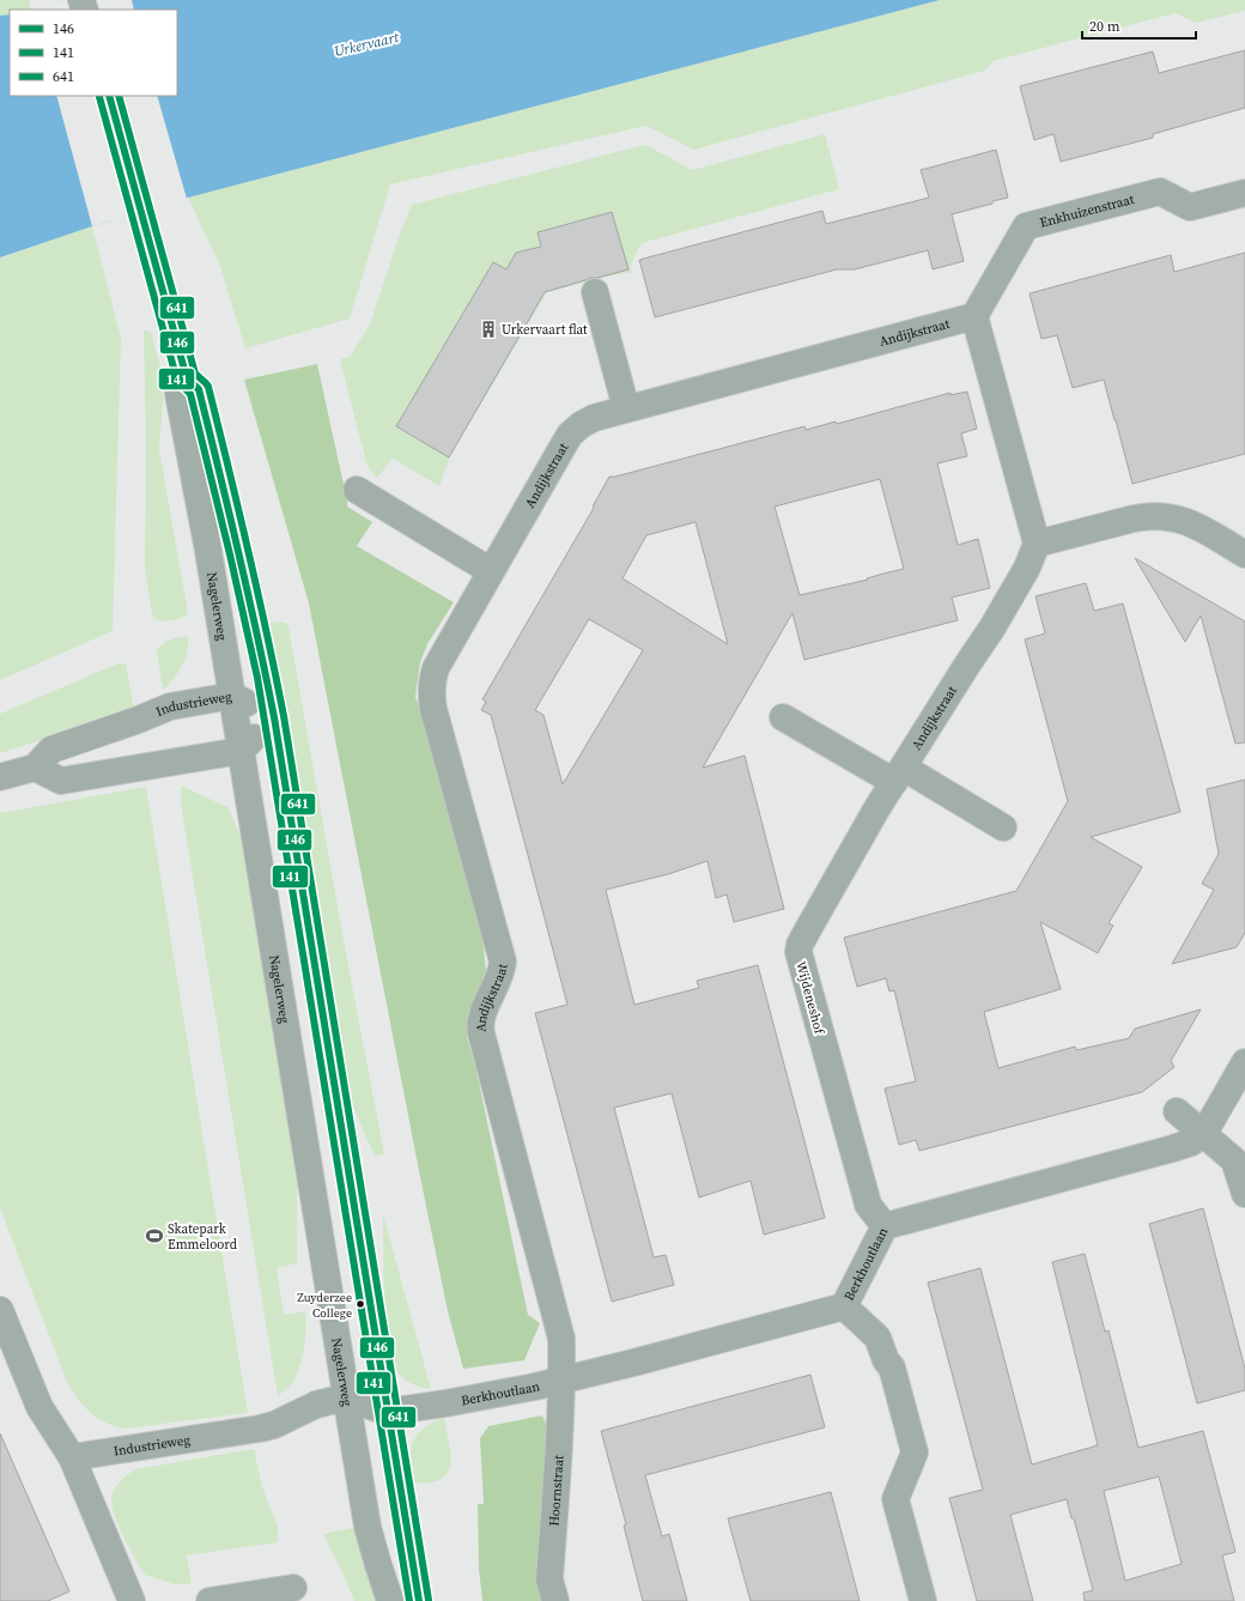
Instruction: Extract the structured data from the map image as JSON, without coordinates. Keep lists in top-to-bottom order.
{
  "streets": {
    "street": [
      "Enkhuizenstraat",
      "Andijkstraat",
      "Nagelerweg",
      "Industrieweg",
      "Wijdeneshof",
      "Berkhoutlaan",
      "Hoornstraat"
    ]
  },
  "crossings": [
    ["Enkhuizenstraat", "Andijkstraat"],
    ["Andijkstraat", "Wijdeneshof"],
    ["Andijkstraat", "Berkhoutlaan"],
    ["Andijkstraat", "Hoornstraat"],
    ["Nagelerweg", "Industrieweg"],
    ["Industrieweg", "Berkhoutlaan"],
    ["Wijdeneshof", "Berkhoutlaan"],
    ["Berkhoutlaan", "Hoornstraat"]
  ],
  "water": ["Urkervaart"],
  "places": {
    "building": ["Urkervaart flat"],
    "sports": ["Skatepark Emmeloord"],
    "other": ["Zuyderzee College"]
  },
  "lines": ["transit line 146", "transit line 641", "transit line 141"],
  "legend": ["146", "141", "641"],
  "scale_bar": "20 m"
}
